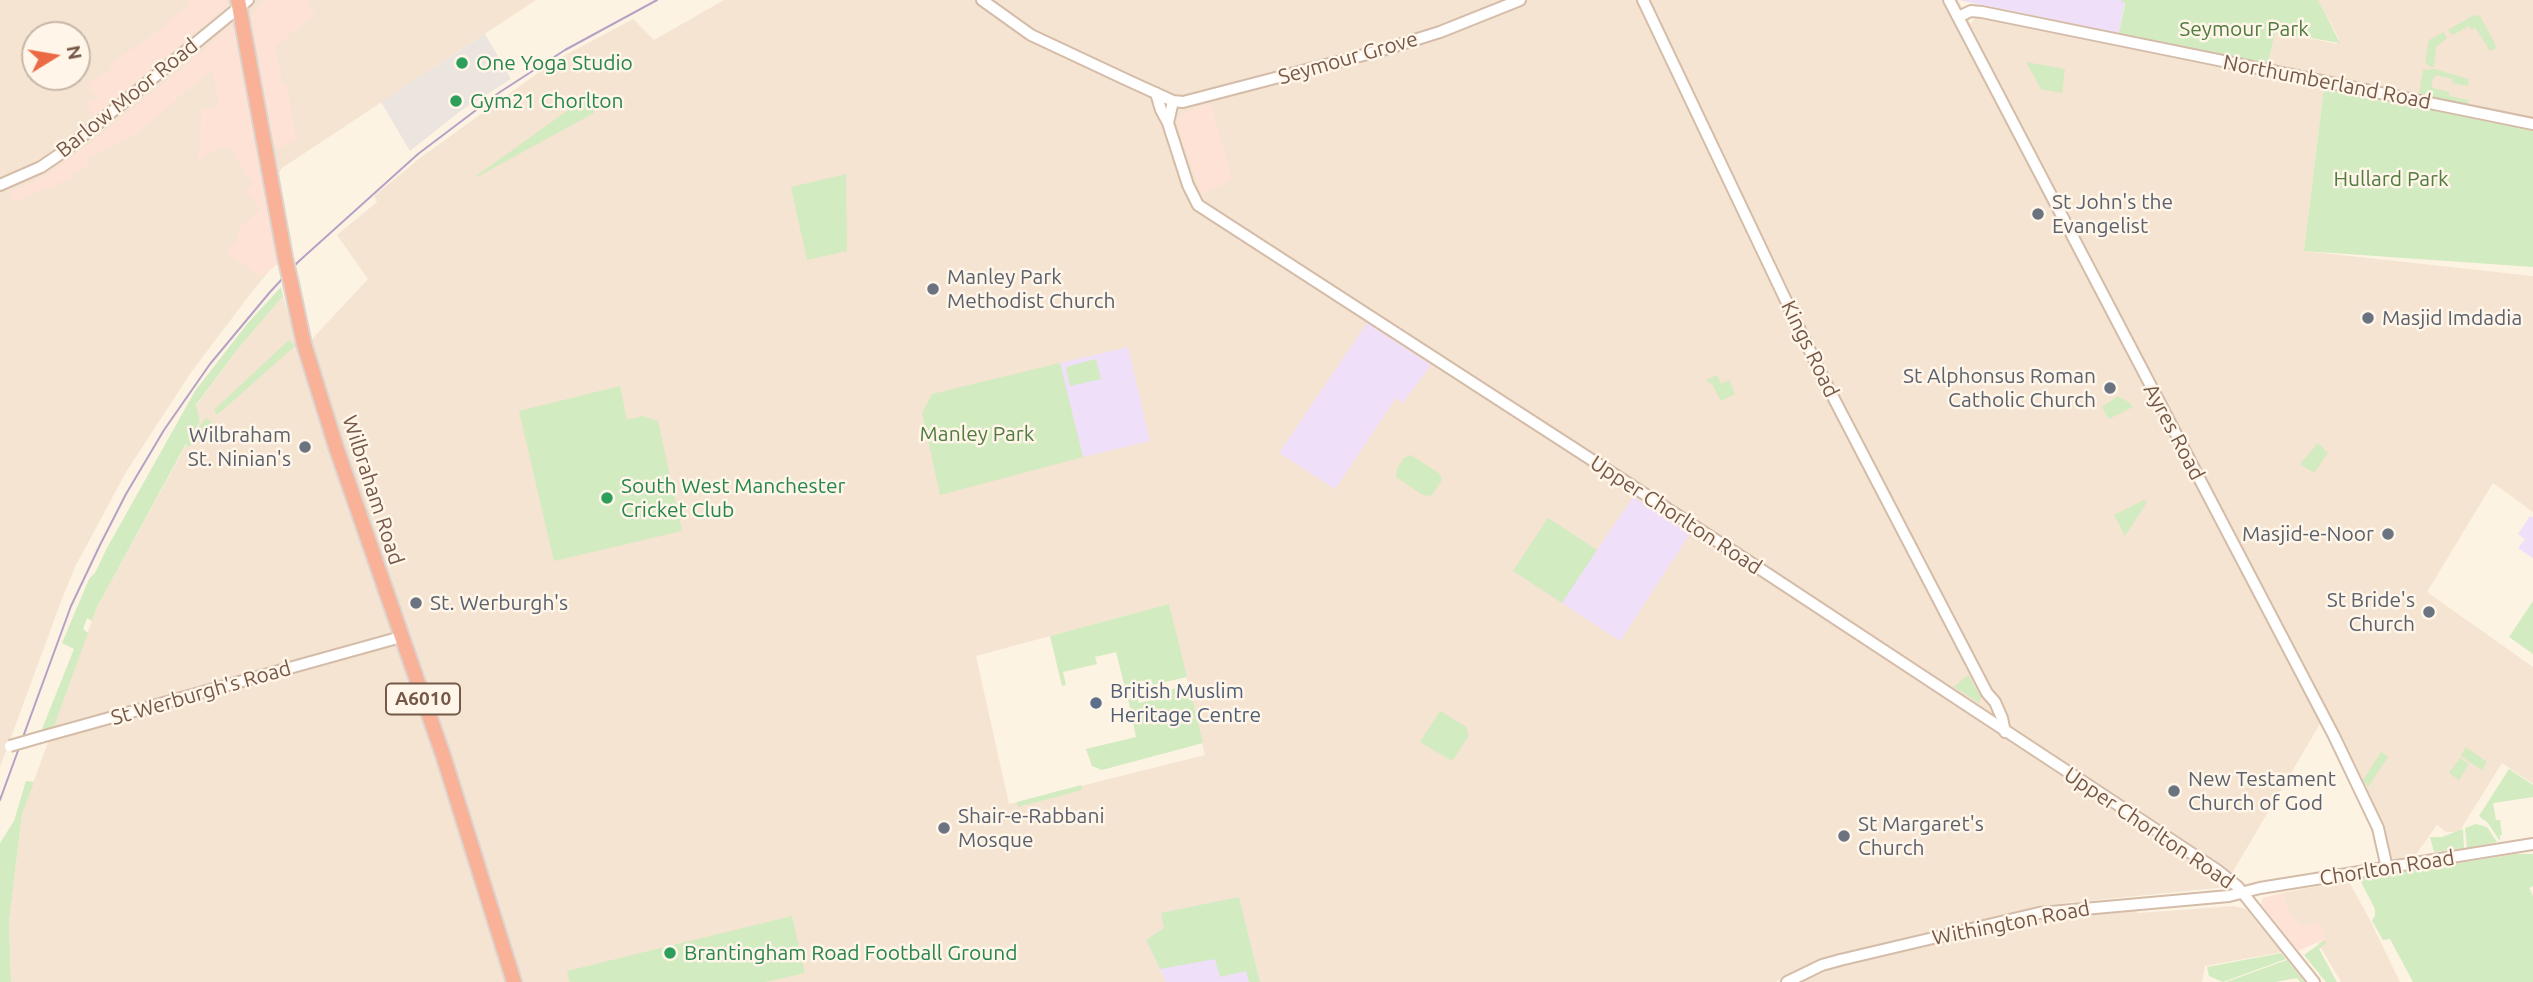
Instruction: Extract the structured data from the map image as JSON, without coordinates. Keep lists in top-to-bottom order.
{
  "streets": {
    "highway": ["Wilbraham Road", "A6010"],
    "main road": [
      "Seymour Grove",
      "Northumberland Road",
      "Barlow Moor Road",
      "Kings Road",
      "Ayres Road",
      "Upper Chorlton Road",
      "St Werburgh's Road",
      "Chorlton Road",
      "Withington Road"
    ]
  },
  "crossings": [
    ["Northumberland Road", "Ayres Road"],
    ["Barlow Moor Road", "Wilbraham Road"],
    ["Kings Road", "Upper Chorlton Road"],
    ["Ayres Road", "Chorlton Road"],
    ["Wilbraham Road", "St Werburgh's Road"],
    ["Upper Chorlton Road", "Chorlton Road"],
    ["Upper Chorlton Road", "Withington Road"],
    ["Chorlton Road", "Withington Road"]
  ],
  "parks": ["Seymour Park", "Hullard Park", "Manley Park"],
  "places": [
    "One Yoga Studio",
    "Gym21 Chorlton",
    "St John's the Evangelist",
    "Manley Park Methodist Church",
    "Masjid Imdadia",
    "St Alphonsus Roman Catholic Church",
    "Wilbraham St. Ninian's",
    "South West Manchester Cricket Club",
    "Masjid-e-Noor",
    "St. Werburgh's",
    "St Bride's Church",
    "British Muslim Heritage Centre",
    "New Testament Church of God",
    "Shair-e-Rabbani Mosque",
    "St Margaret's Church",
    "Brantingham Road Football Ground"
  ],
  "north": "right"
}
